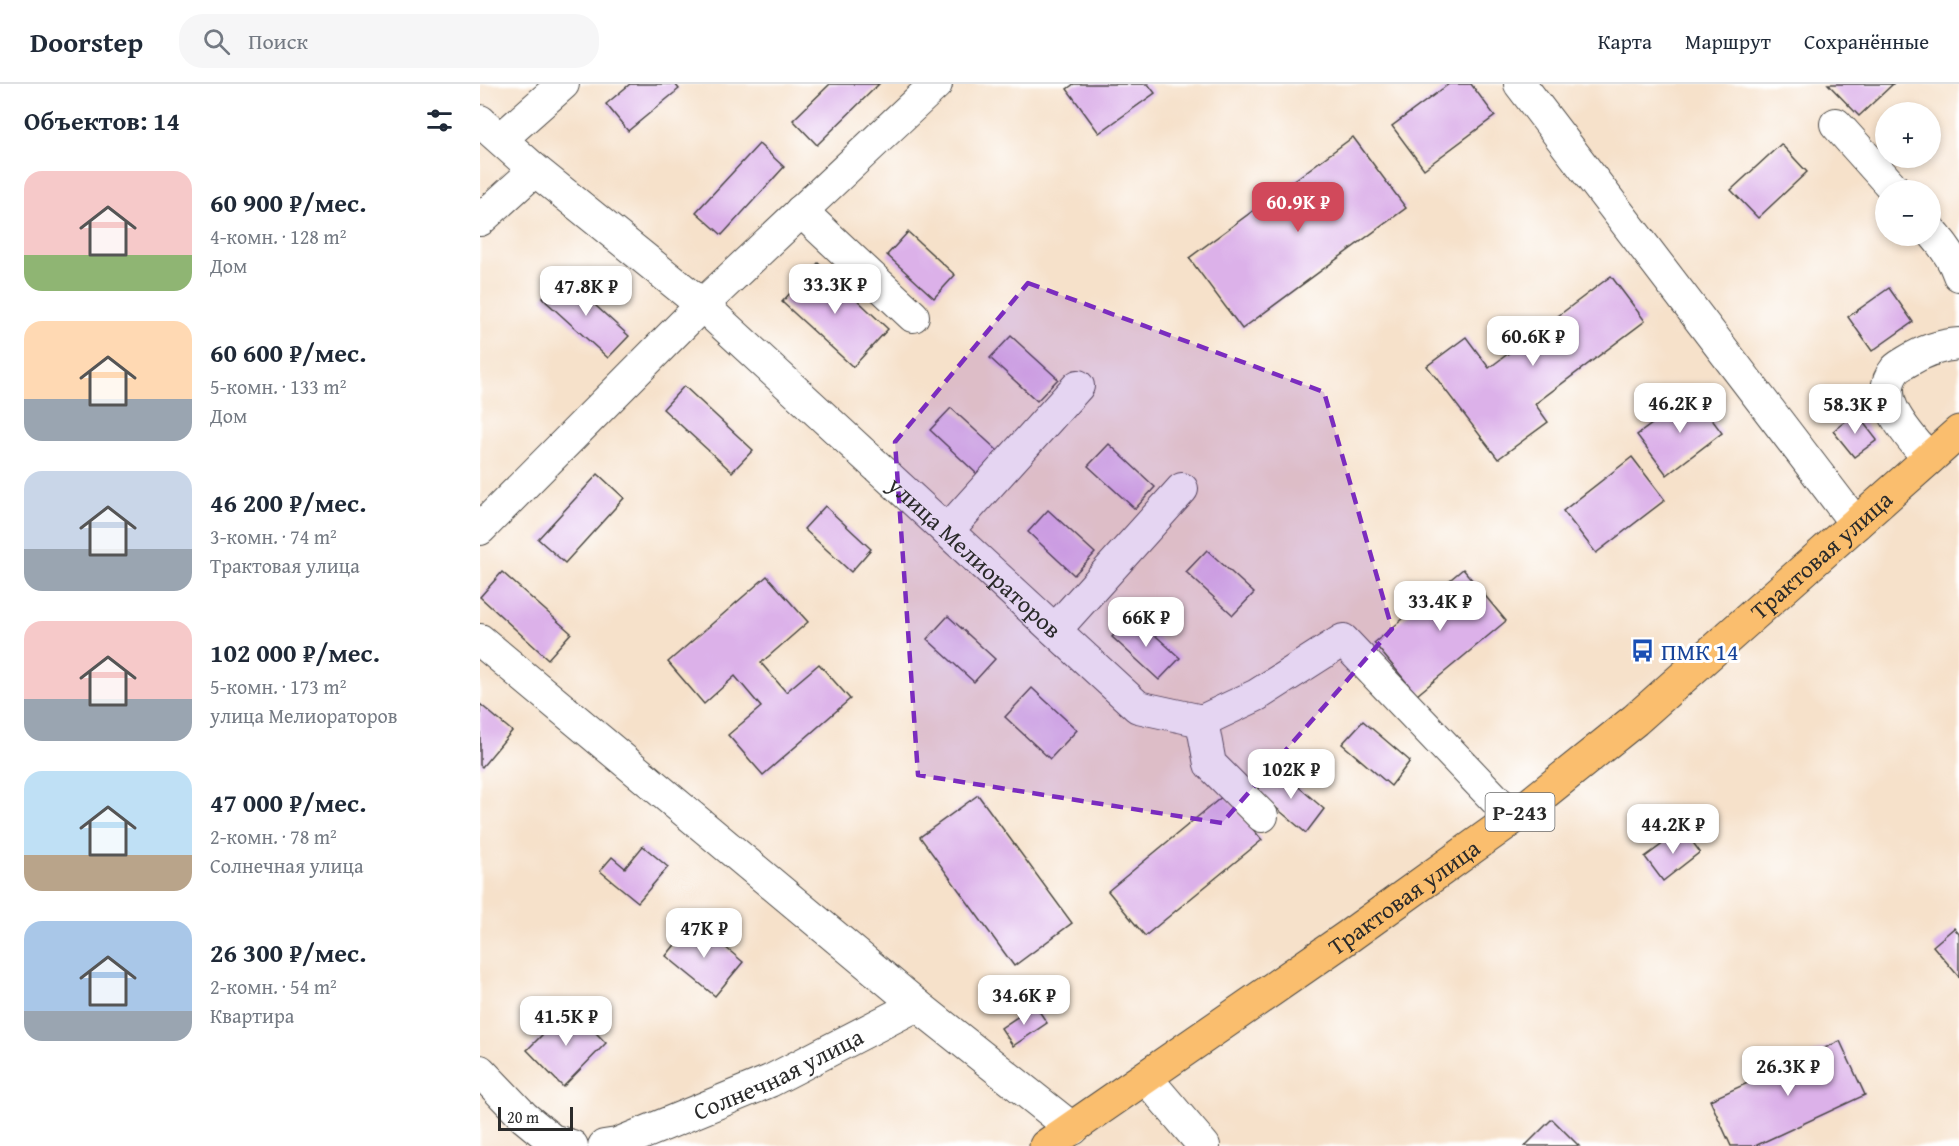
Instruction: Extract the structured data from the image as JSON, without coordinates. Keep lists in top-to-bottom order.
{
  "streets": {
    "highway": ["Трактовая улица", "Р-243"],
    "street": ["улица Мелиораторов", "Солнечная улица"]
  },
  "places": {
    "bus stop": ["ПМК 14"]
  },
  "scale_bar": "20 m",
  "page": {
    "header": "Doorstep",
    "search": "Поиск",
    "nav": ["Карта", "Маршрут", "Сохранённые"],
    "heading": "Объектов: 14",
    "map_buttons": ["+", "−"],
    "list": [
      {
        "name": "60 900 ₽/мес.",
        "note": "4-комн. · 128 m² · Дом"
      },
      {
        "name": "60 600 ₽/мес.",
        "note": "5-комн. · 133 m² · Дом"
      },
      {
        "name": "46 200 ₽/мес.",
        "note": "3-комн. · 74 m² · Трактовая улица"
      },
      {
        "name": "102 000 ₽/мес.",
        "note": "5-комн. · 173 m² · улица Мелиораторов"
      },
      {
        "name": "47 000 ₽/мес.",
        "note": "2-комн. · 78 m² · Солнечная улица"
      },
      {
        "name": "26 300 ₽/мес.",
        "note": "2-комн. · 54 m² · Квартира"
      }
    ],
    "price": [
      "60.9K ₽",
      "33.3K ₽",
      "47.8K ₽",
      "60.6K ₽",
      "46.2K ₽",
      "58.3K ₽",
      "33.4K ₽",
      "66K ₽",
      "102K ₽",
      "44.2K ₽",
      "47K ₽",
      "34.6K ₽",
      "41.5K ₽",
      "26.3K ₽"
    ],
    "scale": "20 m"
  }
}
